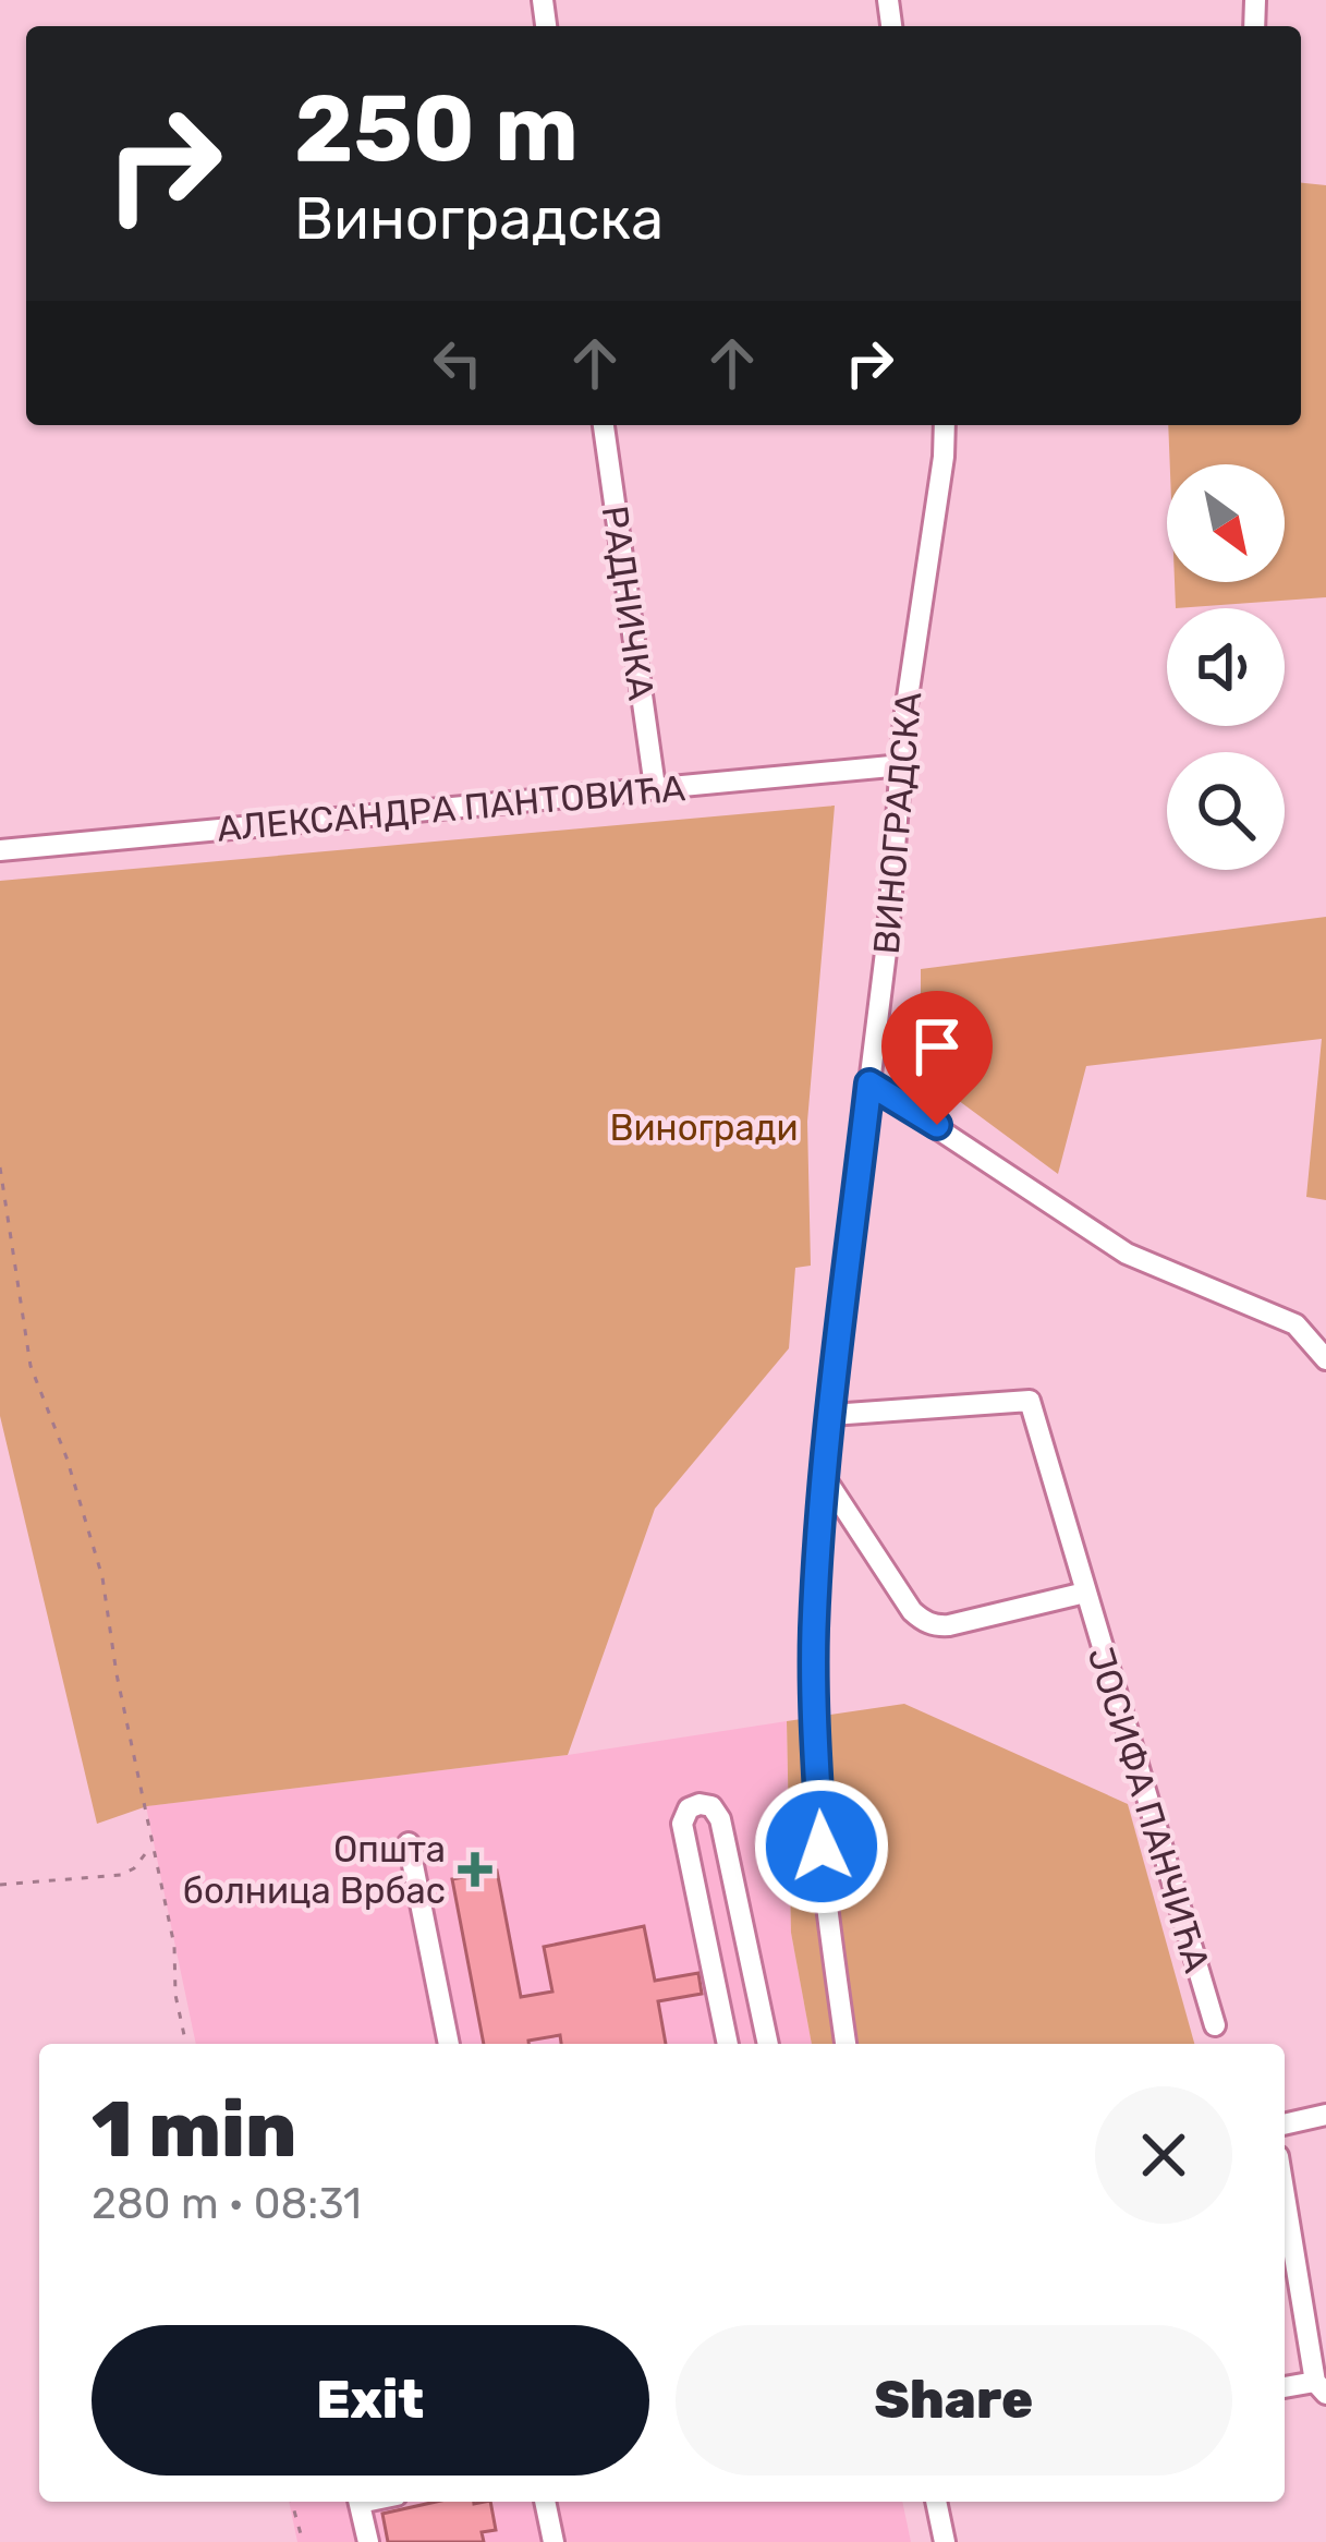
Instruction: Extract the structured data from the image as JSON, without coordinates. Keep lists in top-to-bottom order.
{
  "streets": {
    "street": [
      "РАДНИЧКА",
      "АЛЕКСАНДРА ПАНТОВИЋА",
      "ВИНОГРАДСКА",
      "ЈОСИФА ПАНЧИЋА"
    ]
  },
  "crossings": [
    ["РАДНИЧКА", "АЛЕКСАНДРА ПАНТОВИЋА"],
    ["АЛЕКСАНДРА ПАНТОВИЋА", "ВИНОГРАДСКА"],
    ["ВИНОГРАДСКА", "ЈОСИФА ПАНЧИЋА"]
  ],
  "parks": ["Виногради"],
  "places": {
    "health": ["Општа болница Врбас"]
  },
  "north": "bottom right",
  "page": {
    "turn": ["250 m", "Виноградска"],
    "heading": ["1 min", "280 m · 08:31"],
    "buttons": ["Exit", "Share"]
  }
}
